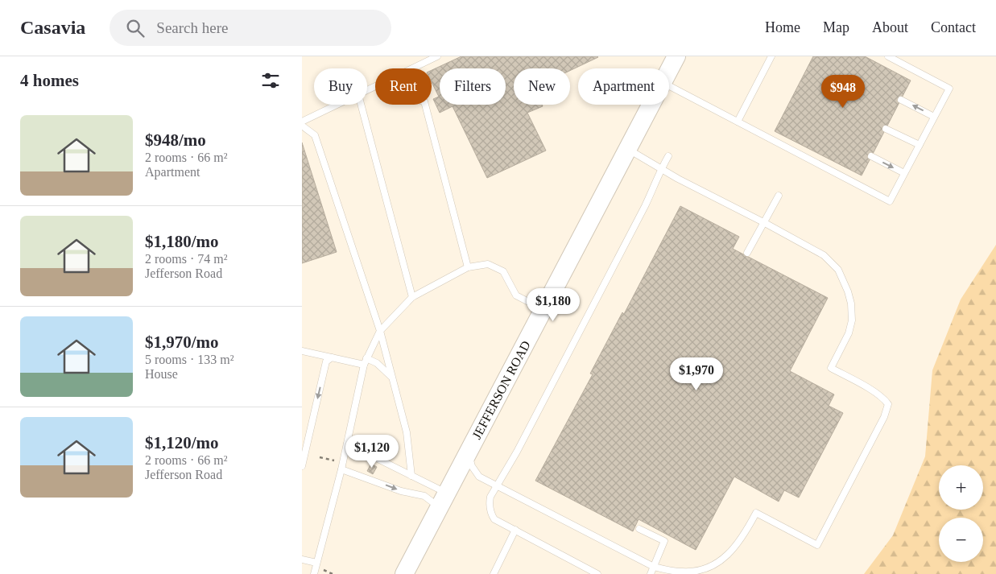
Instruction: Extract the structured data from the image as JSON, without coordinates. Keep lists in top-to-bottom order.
{
  "streets": {
    "main road": ["JEFFERSON ROAD"]
  },
  "page": {
    "header": "Casavia",
    "search": "Search here",
    "nav": [
      "Home",
      "Map",
      "About",
      "Contact"
    ],
    "heading": "4 homes",
    "chip": [
      "Buy",
      "Rent",
      "Filters",
      "New",
      "Apartment"
    ],
    "price": [
      "$948",
      "$1,180",
      "$1,970",
      "$1,120"
    ],
    "list": [
      {
        "name": "$948/mo",
        "note": "2 rooms · 66 m² · Apartment"
      },
      {
        "name": "$1,180/mo",
        "note": "2 rooms · 74 m² · Jefferson Road"
      },
      {
        "name": "$1,970/mo",
        "note": "5 rooms · 133 m² · House"
      },
      {
        "name": "$1,120/mo",
        "note": "2 rooms · 66 m² · Jefferson Road"
      }
    ],
    "map_buttons": ["+", "−"]
  }
}
